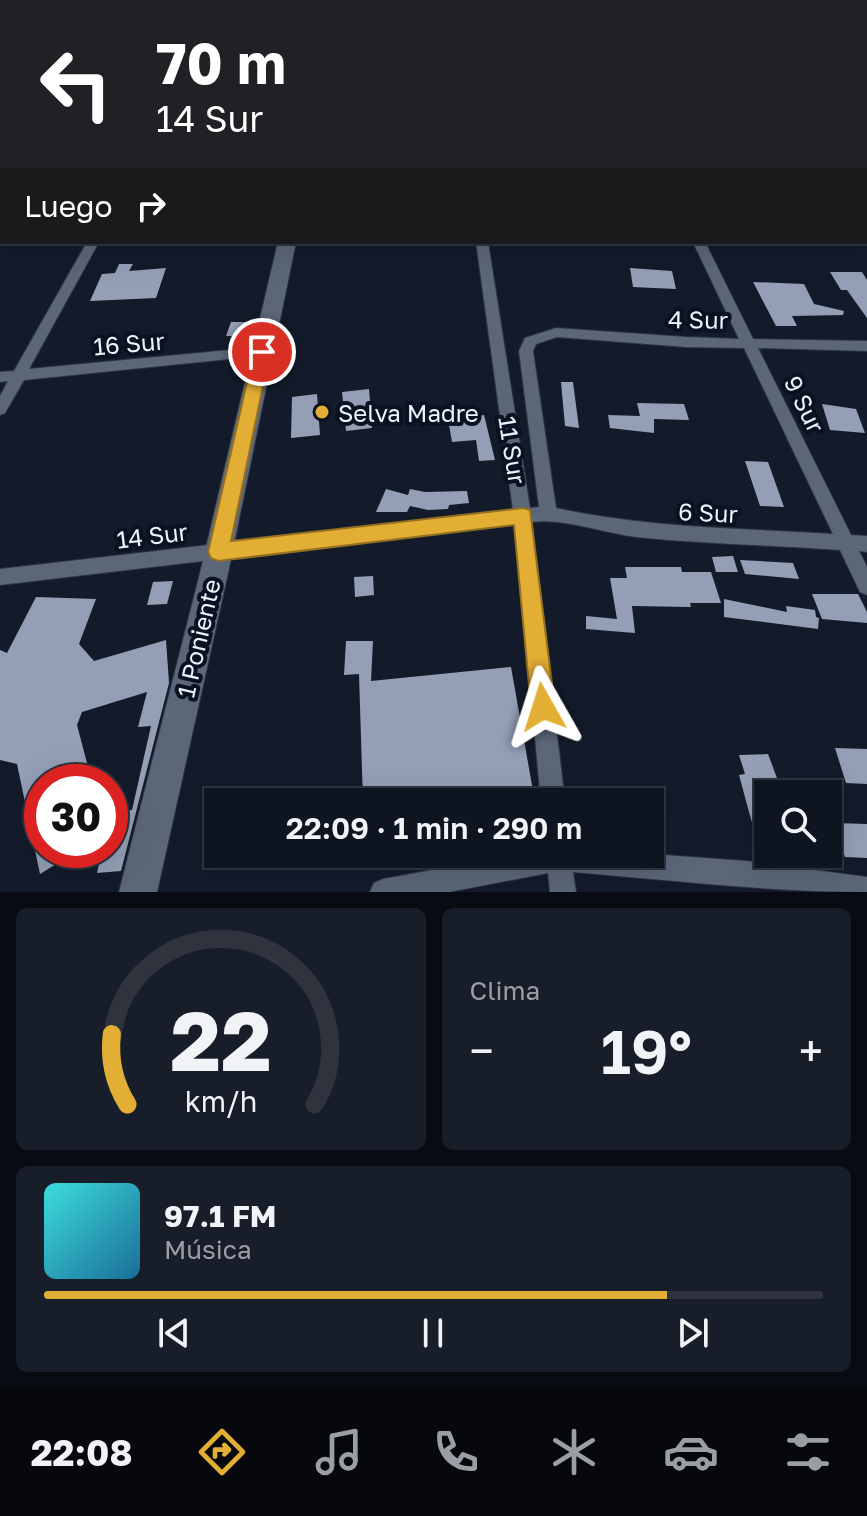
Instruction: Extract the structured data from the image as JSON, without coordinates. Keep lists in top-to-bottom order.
{
  "streets": {
    "street": [
      "4 Sur",
      "16 Sur",
      "9 Sur",
      "11 Sur",
      "6 Sur",
      "14 Sur",
      "1 Poniente"
    ]
  },
  "crossings": [
    ["4 Sur", "9 Sur"],
    ["4 Sur", "6 Sur"],
    ["4 Sur", "14 Sur"],
    ["16 Sur", "1 Poniente"],
    ["9 Sur", "6 Sur"],
    ["11 Sur", "14 Sur"],
    ["6 Sur", "14 Sur"],
    ["14 Sur", "1 Poniente"]
  ],
  "places": ["Selva Madre"],
  "page": {
    "turn": ["70 m", "14 Sur"],
    "then": "Luego",
    "limit": "30",
    "trip": "22:09 · 1 min · 290 m",
    "tile": "Clima",
    "heat": ["−", "19°", "+"],
    "song": ["97.1 FM", "Música"],
    "tabs": "22:08",
    "gauge": ["22", "km/h"]
  }
}
